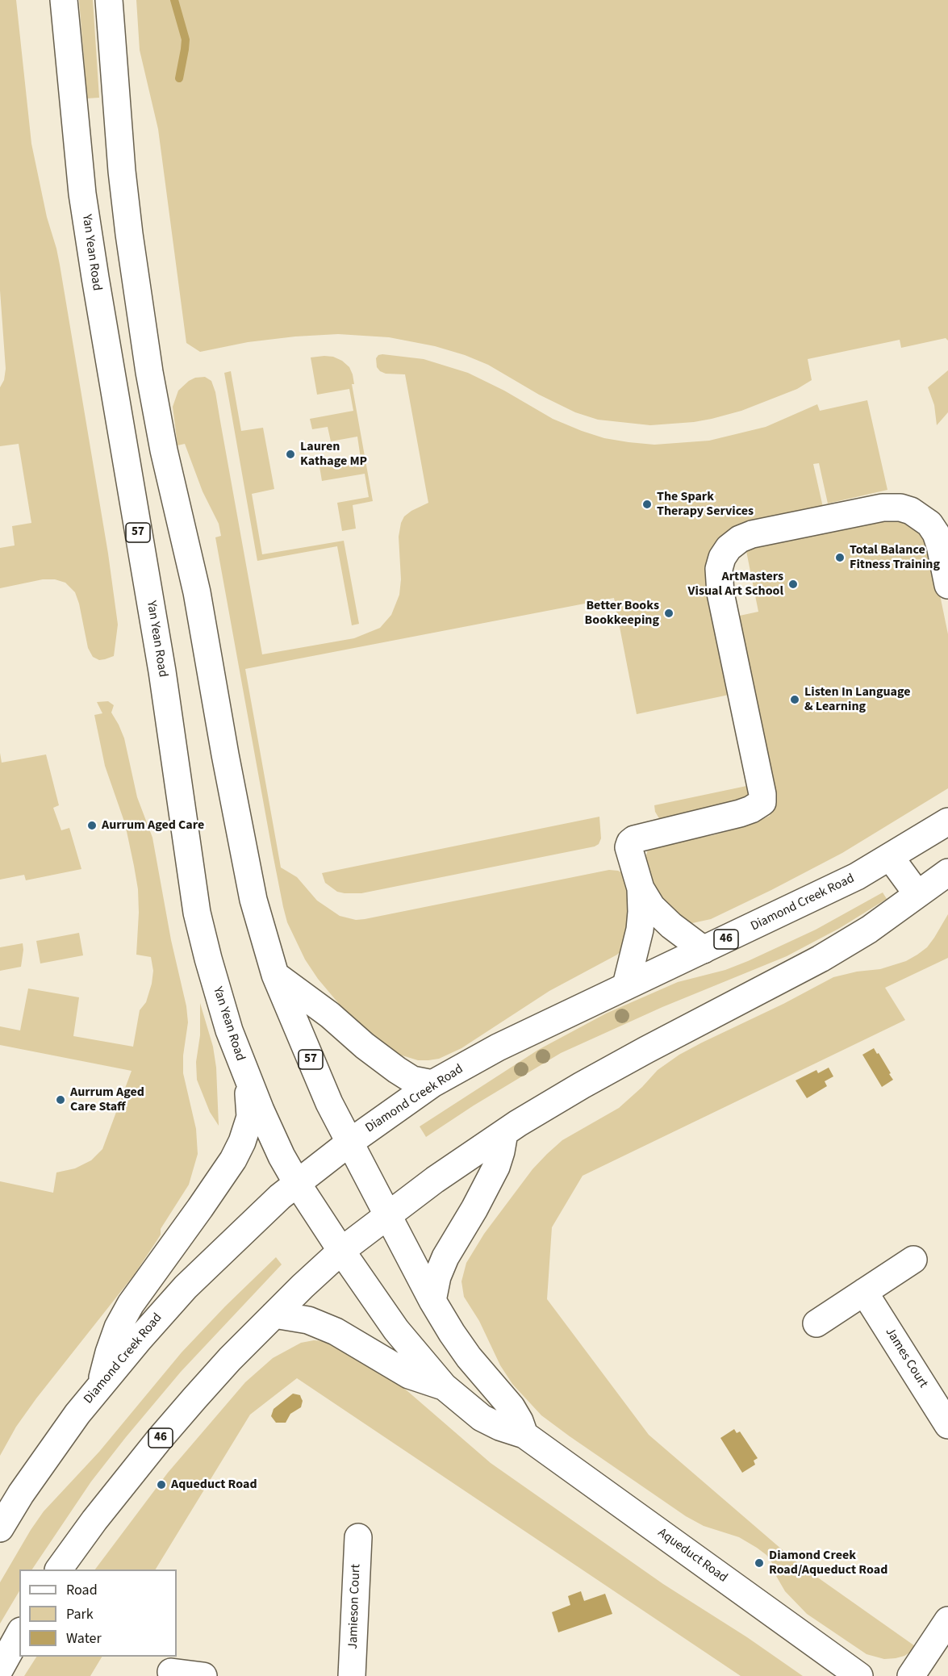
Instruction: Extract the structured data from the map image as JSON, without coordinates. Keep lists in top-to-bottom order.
{
  "streets": {
    "main road": [
      "Yan Yean Road",
      "57",
      "Diamond Creek Road",
      "46",
      "James Court",
      "Aqueduct Road",
      "Jamieson Court"
    ]
  },
  "crossings": [
    ["Yan Yean Road", "Diamond Creek Road"],
    ["Yan Yean Road", "46"],
    ["Yan Yean Road", "Aqueduct Road"],
    ["57", "Diamond Creek Road"],
    ["57", "46"],
    ["46", "Aqueduct Road"]
  ],
  "places": [
    "Lauren Kathage MP",
    "The Spark Therapy Services",
    "Total Balance Fitness Training",
    "ArtMasters Visual Art School",
    "Better Books Bookkeeping",
    "Listen In Language & Learning",
    "Aurrum Aged Care",
    "Aurrum Aged Care Staff",
    "Aqueduct Road",
    "Diamond Creek Road/Aqueduct Road"
  ],
  "legend": ["Road", "Park", "Water"]
}
